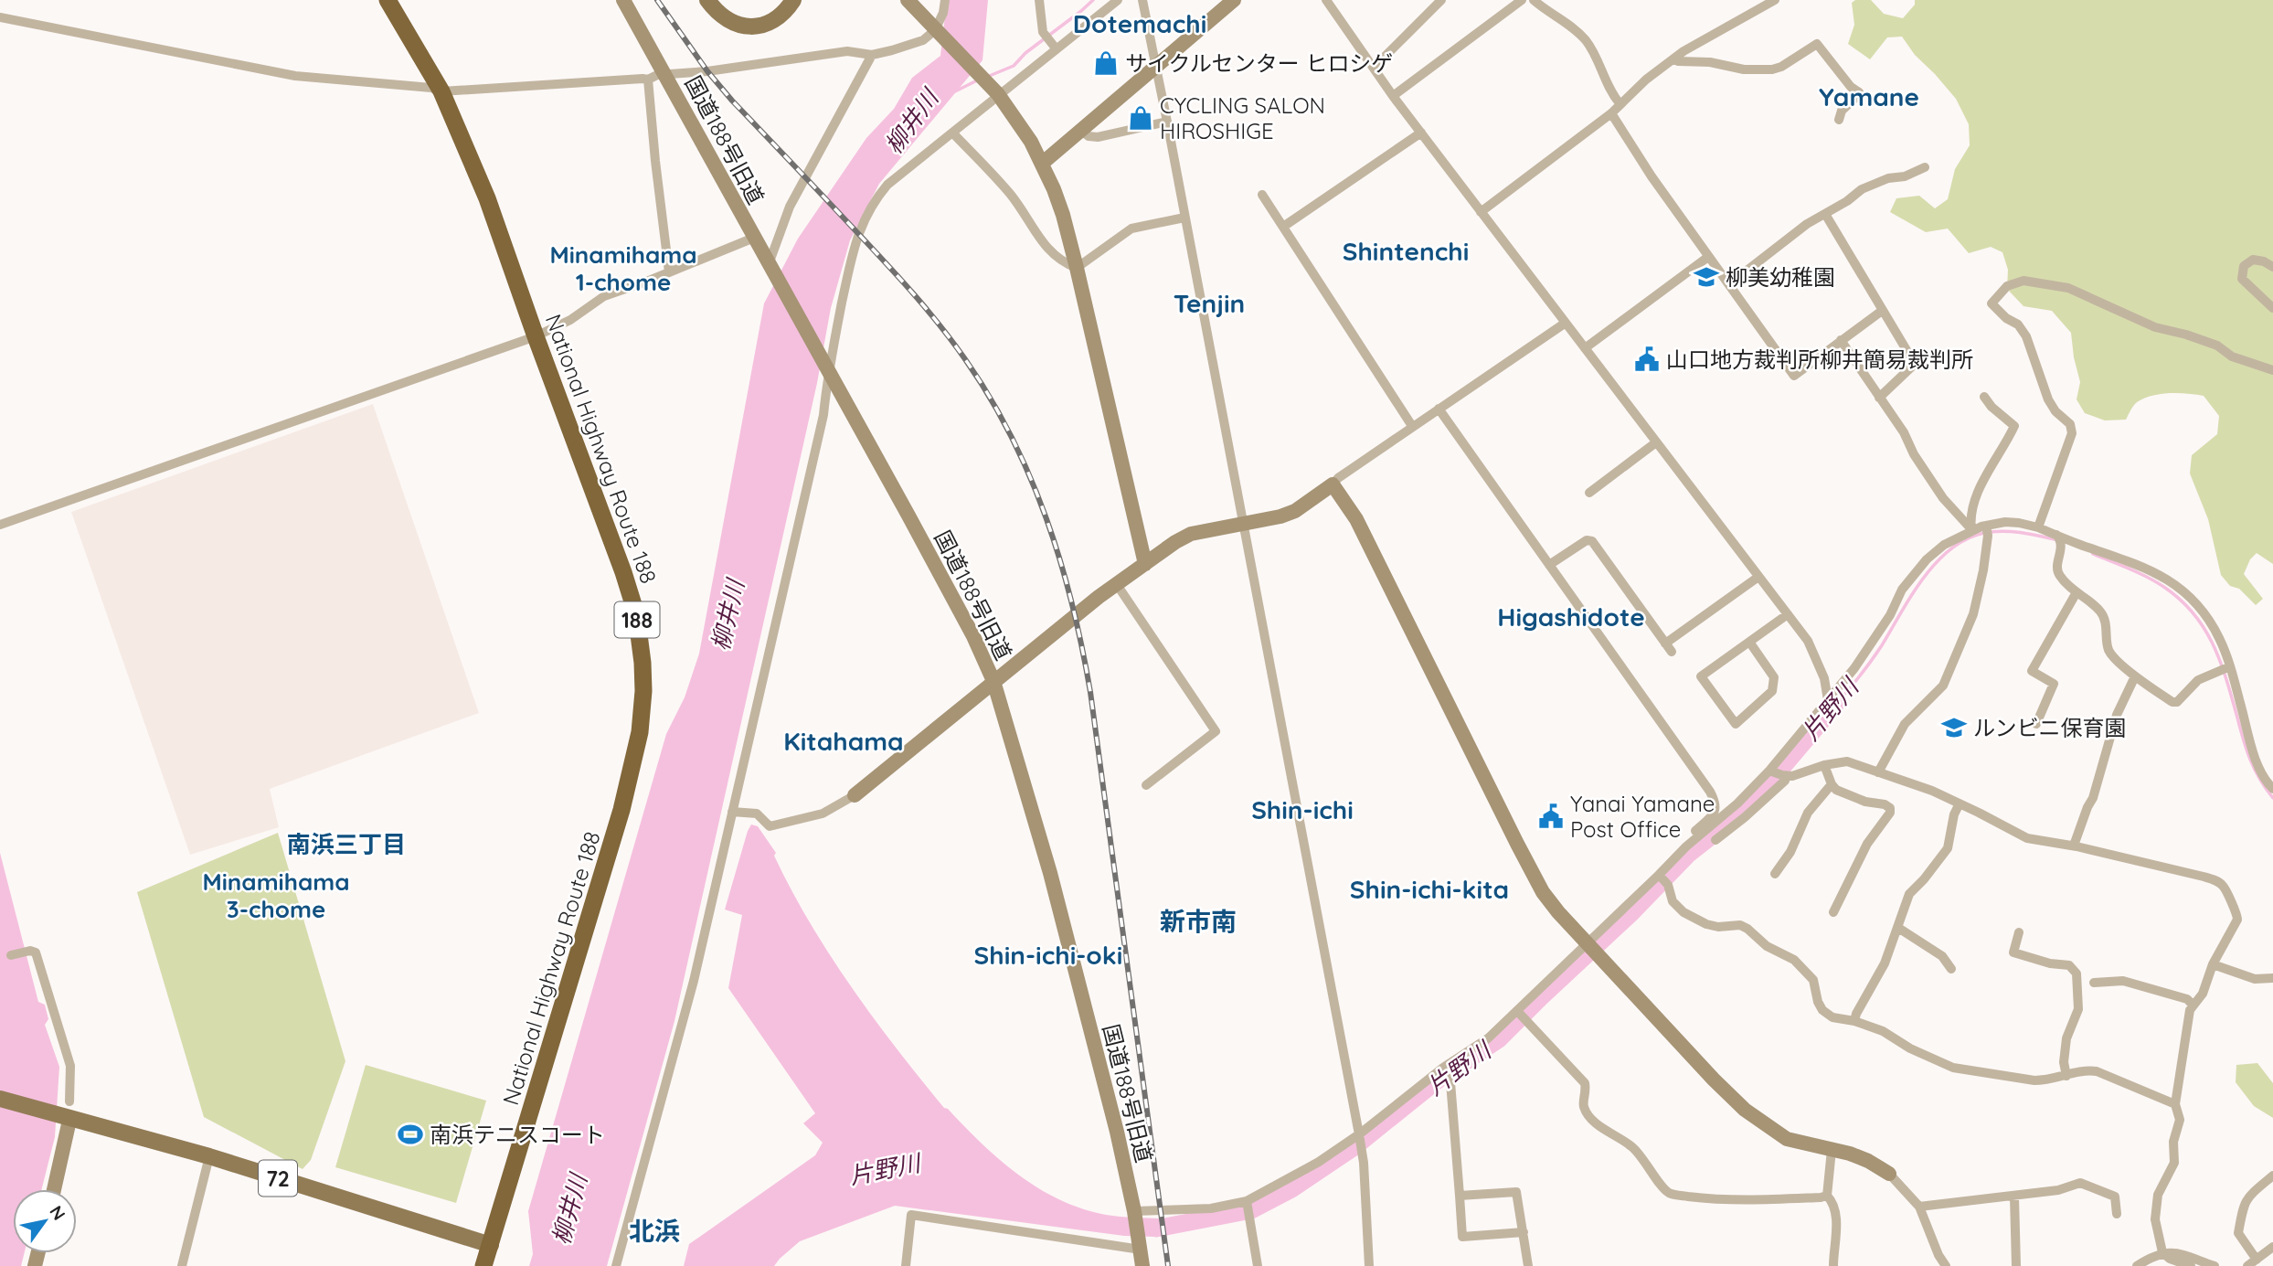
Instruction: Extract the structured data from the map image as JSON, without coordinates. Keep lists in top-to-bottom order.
{
  "streets": {
    "highway": ["National Highway Route 188", "188"],
    "main road": ["72"],
    "street": ["国道188号旧道"]
  },
  "crossings": [
    ["National Highway Route 188", "72"]
  ],
  "districts": [
    "Dotemachi",
    "Yamane",
    "Shintenchi",
    "Minamihama 1-chome",
    "Tenjin",
    "Higashidote",
    "Kitahama",
    "Shin-ichi",
    "南浜三丁目",
    "Minamihama 3-chome",
    "Shin-ichi-kita",
    "新市南",
    "Shin-ichi-oki",
    "北浜"
  ],
  "water": ["柳井川", "片野川"],
  "places": {
    "shop": ["サイクルセンター ヒロシゲ", "CYCLING SALON HIROSHIGE"],
    "school or university": ["柳美幼稚園", "ルンビニ保育園"],
    "public building": ["山口地方裁判所柳井簡易裁判所", "Yanai Yamane Post Office"],
    "sports": ["南浜テニスコート"]
  },
  "north": "top right"
}
